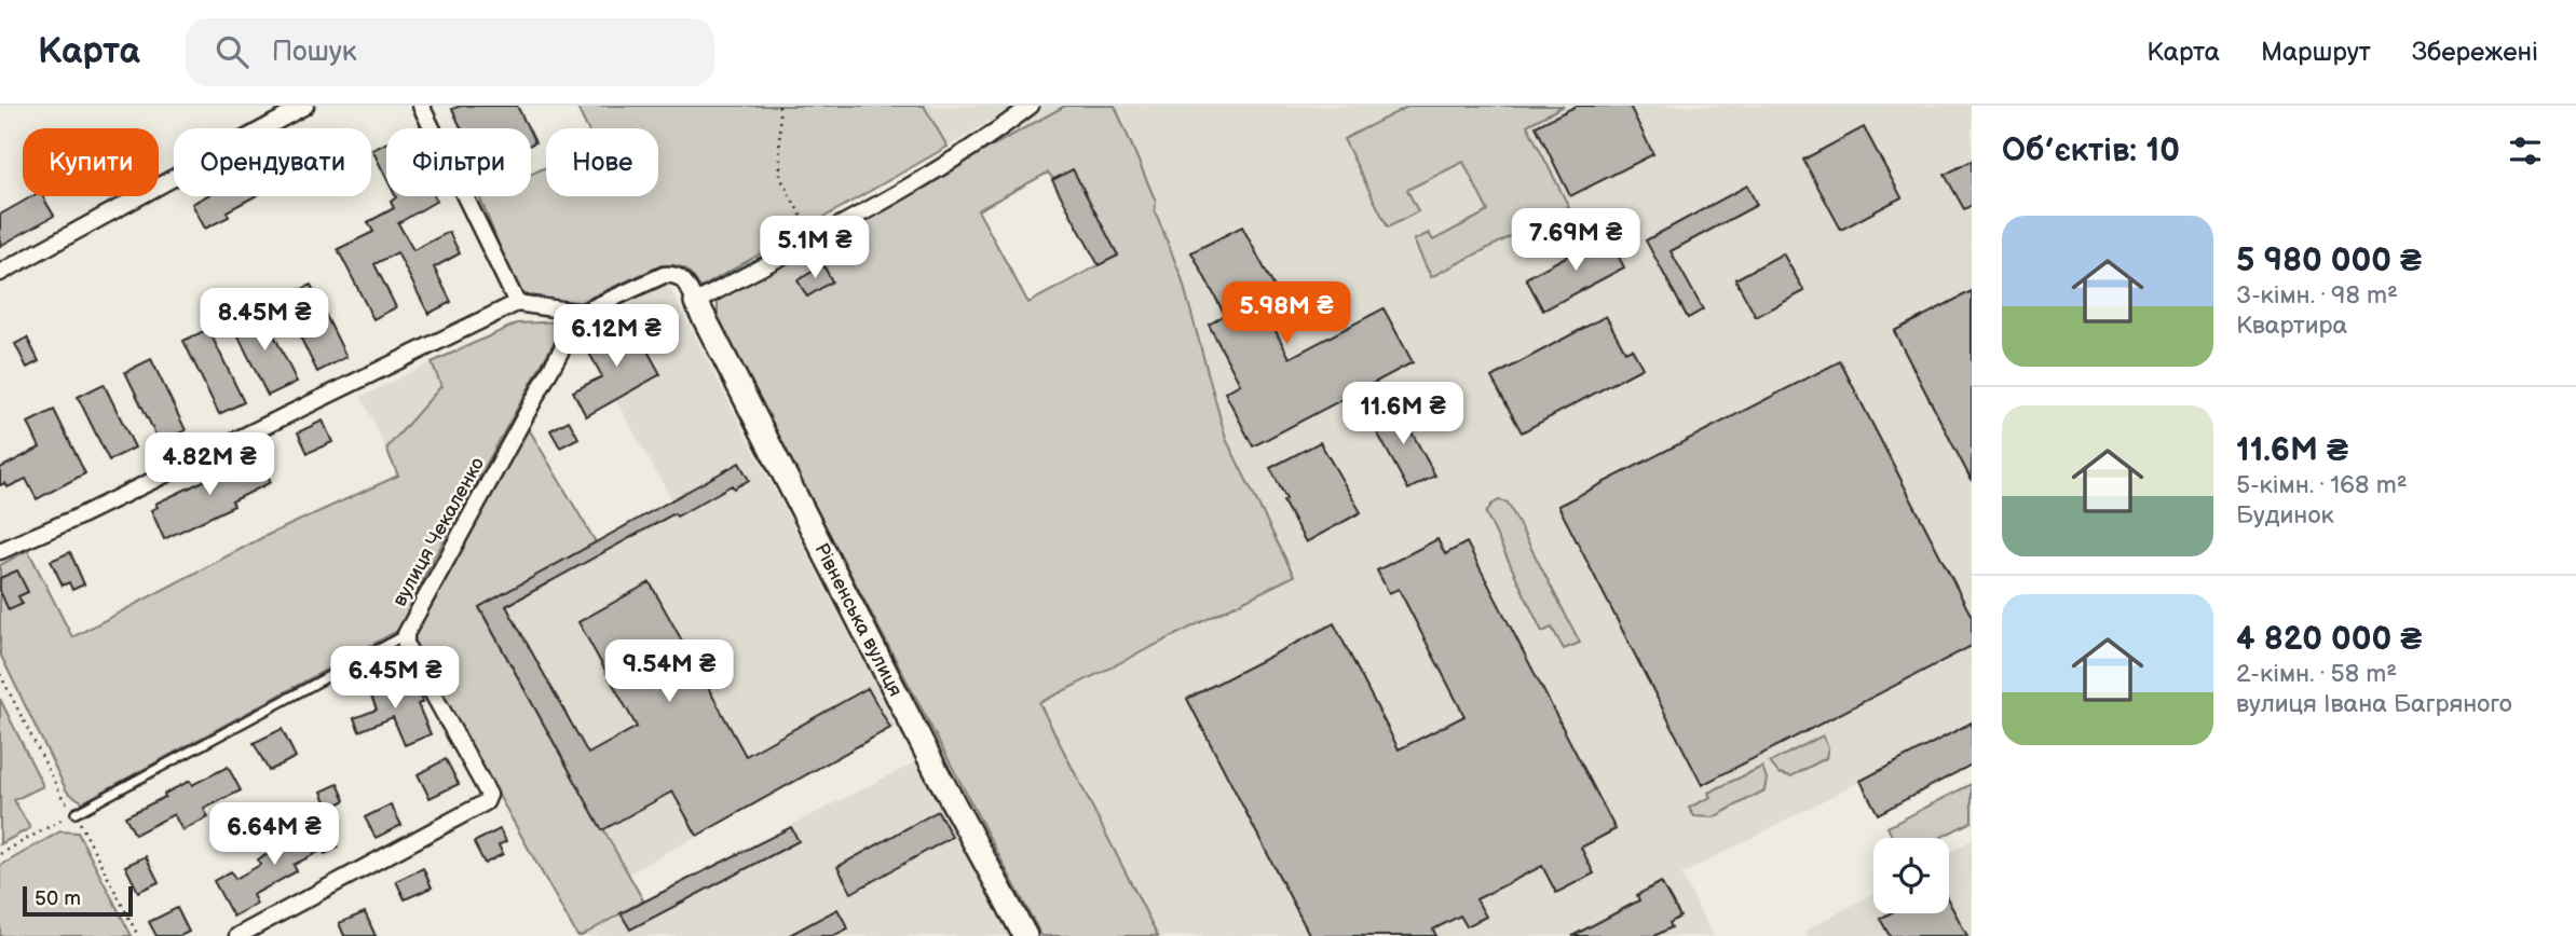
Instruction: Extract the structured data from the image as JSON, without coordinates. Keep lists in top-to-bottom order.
{
  "streets": {
    "street": ["вулиця Чекаленко", "Рівненська вулиця"]
  },
  "scale_bar": "50 m",
  "page": {
    "header": "Карта",
    "search": "Пошук",
    "nav": ["Карта", "Маршрут", "Збережені"],
    "heading": "Об’єктів: 10",
    "chip": [
      "Купити",
      "Орендувати",
      "Фільтри",
      "Нове"
    ],
    "list": [
      {
        "name": "5 980 000 ₴",
        "note": "3-кімн. · 98 m² · Квартира"
      },
      {
        "name": "11.6M ₴",
        "note": "5-кімн. · 168 m² · Будинок"
      },
      {
        "name": "4 820 000 ₴",
        "note": "2-кімн. · 58 m² · вулиця Івана Багряного"
      }
    ],
    "price": [
      "7.69M ₴",
      "5.1M ₴",
      "5.98M ₴",
      "8.45M ₴",
      "6.12M ₴",
      "11.6M ₴",
      "4.82M ₴",
      "9.54M ₴",
      "6.45M ₴",
      "6.64M ₴"
    ],
    "scale": "50 m"
  }
}
